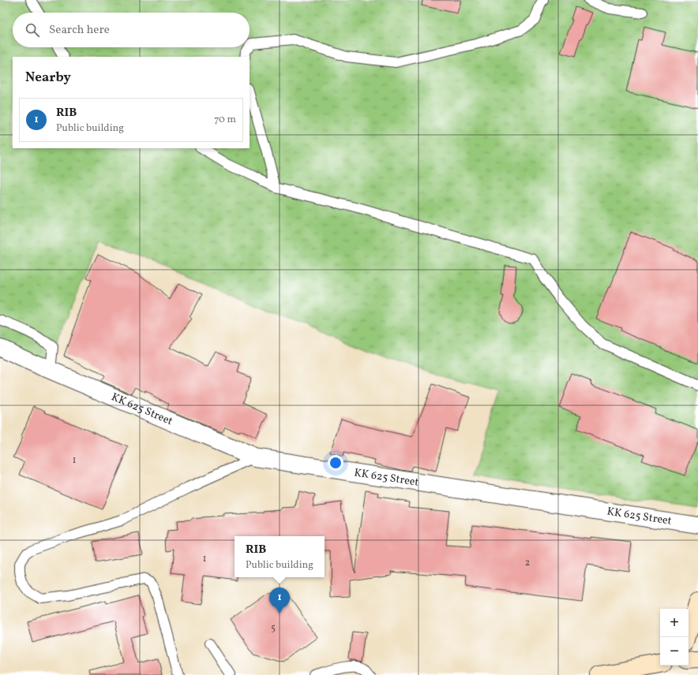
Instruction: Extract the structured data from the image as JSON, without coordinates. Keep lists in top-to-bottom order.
{
  "streets": {
    "street": ["KK 625 Street"]
  },
  "house_numbers": [
    "1",
    "1",
    "2",
    "5"
  ],
  "page": {
    "search": "Search here",
    "heading": "Nearby",
    "list": [
      {
        "mark": "1",
        "name": "RIB",
        "note": "Public building",
        "value": "70 m"
      }
    ],
    "popup": ["RIB", "Public building"],
    "pins": "1",
    "map_buttons": ["+", "−"]
  }
}
